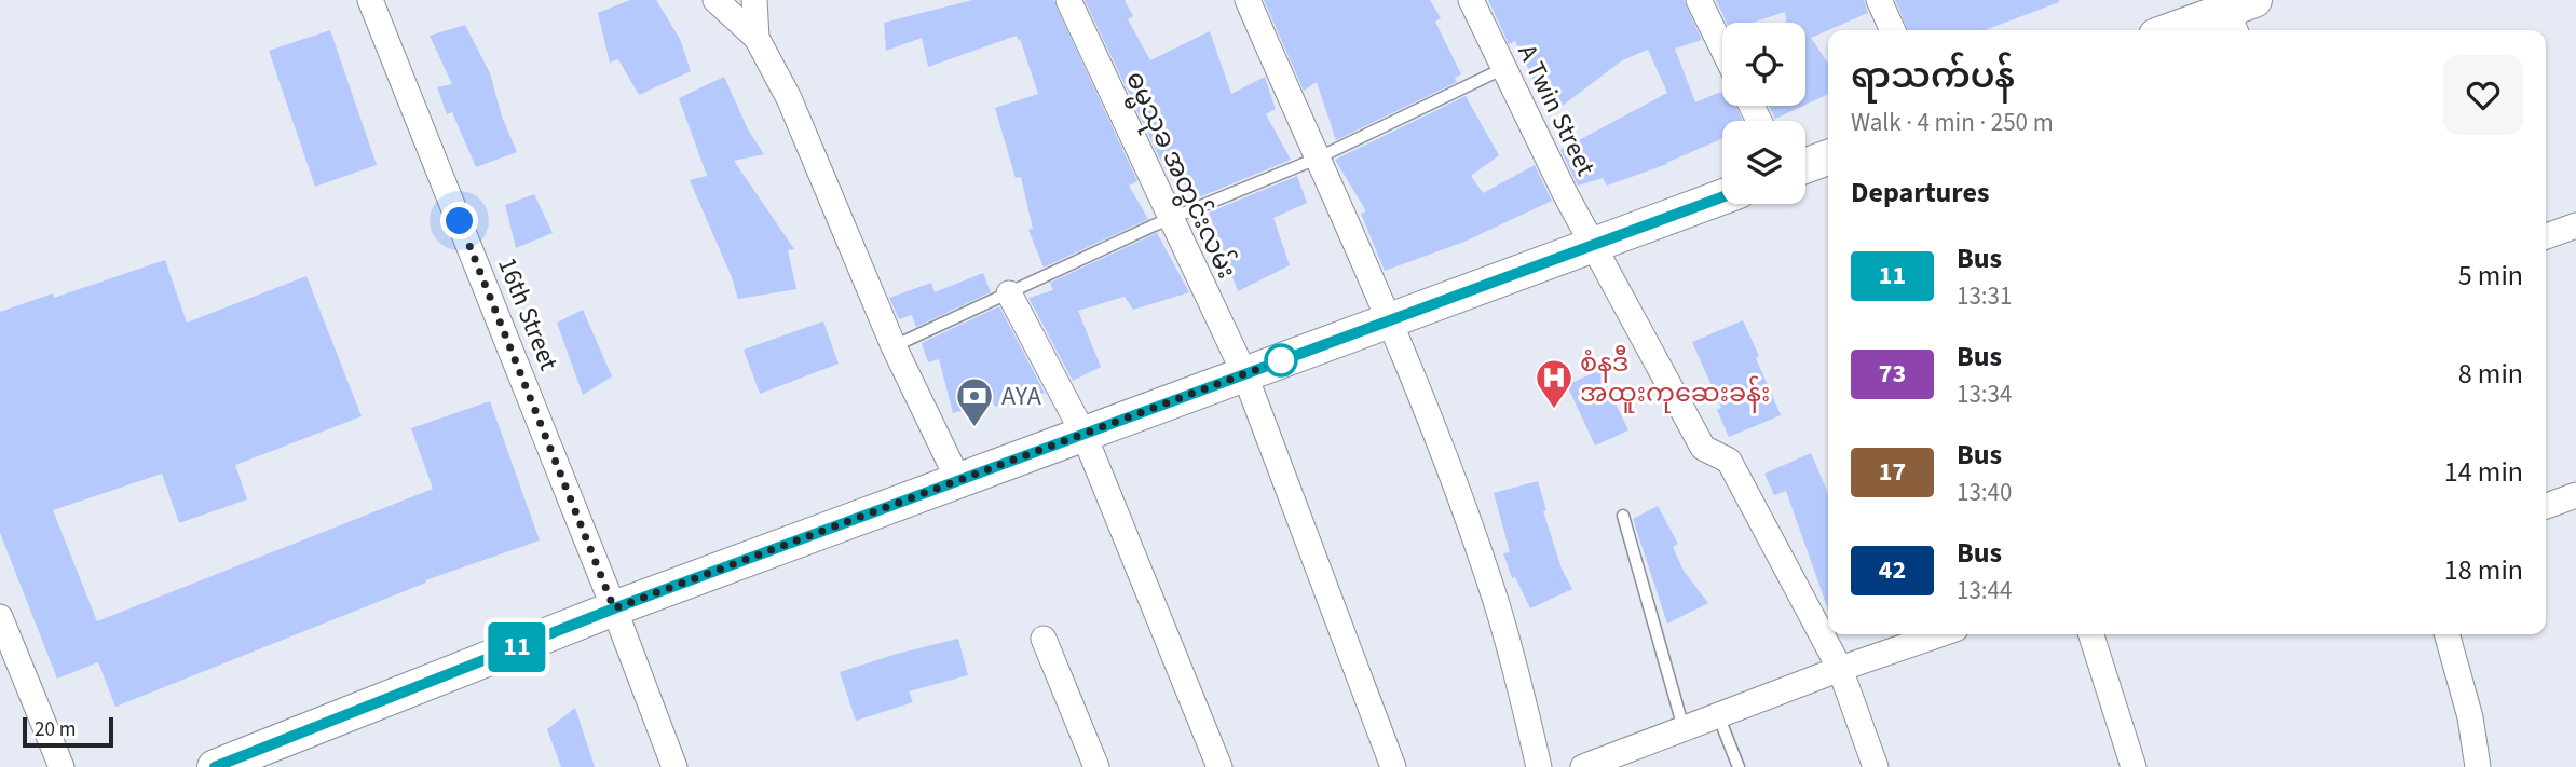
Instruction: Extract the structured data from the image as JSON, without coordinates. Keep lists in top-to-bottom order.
{
  "streets": {
    "street": ["A Twin Street", "ဓမ္မသုခ အတွင်းလမ်း", "16th Street"]
  },
  "places": {
    "hospital": ["စံနဒီ အထူးကုဆေးခန်း"],
    "bank": ["AYA"]
  },
  "lines": ["bus line 11"],
  "scale_bar": "20 m",
  "page": {
    "on_map": "11",
    "heading": [
      ["ရာသက်ပန်", "Walk · 4 min · 250 m"],
      "Departures"
    ],
    "list": [
      {
        "mark": "11",
        "name": "Bus",
        "note": "13:31",
        "value": "5 min"
      },
      {
        "mark": "73",
        "name": "Bus",
        "note": "13:34",
        "value": "8 min"
      },
      {
        "mark": "17",
        "name": "Bus",
        "note": "13:40",
        "value": "14 min"
      },
      {
        "mark": "42",
        "name": "Bus",
        "note": "13:44",
        "value": "18 min"
      }
    ],
    "scale": "20 m"
  }
}
